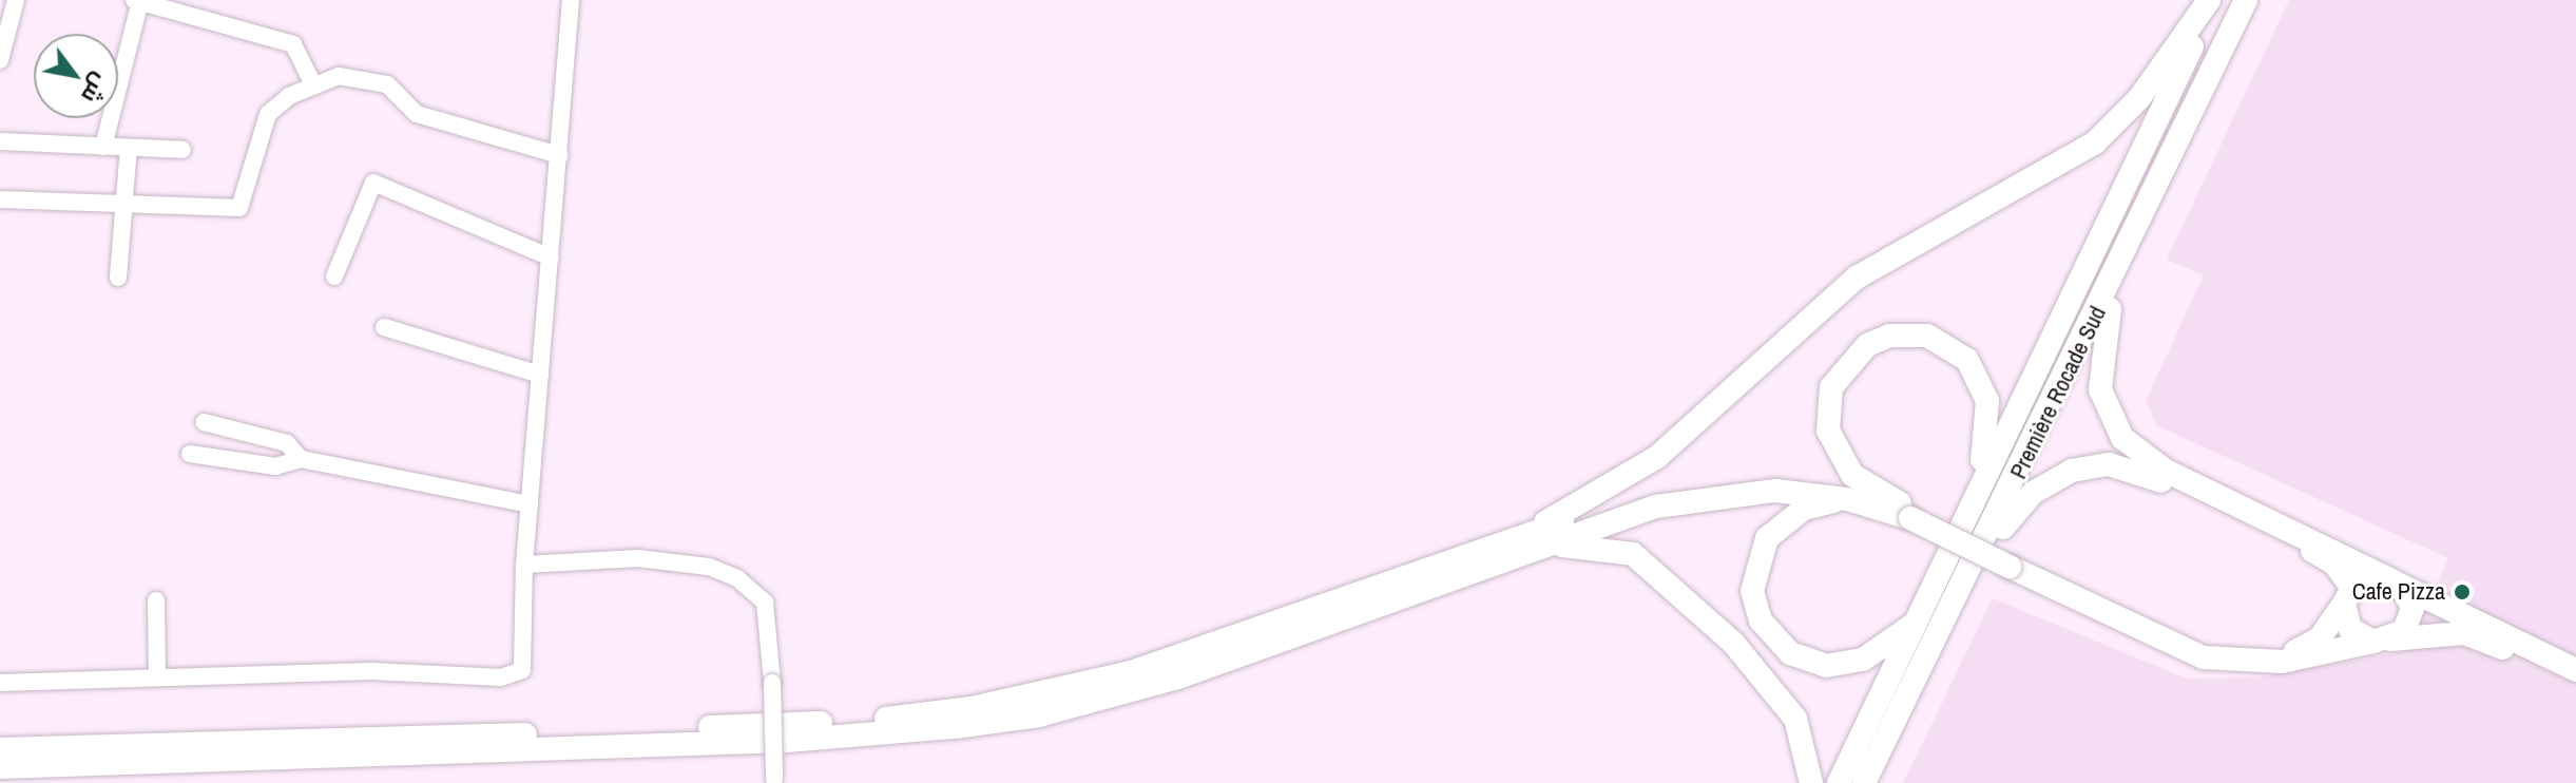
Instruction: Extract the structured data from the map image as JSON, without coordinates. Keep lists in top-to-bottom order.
{
  "streets": {
    "highway": ["Première Rocade Sud"]
  },
  "places": ["Cafe Pizza"],
  "north": "bottom right"
}
